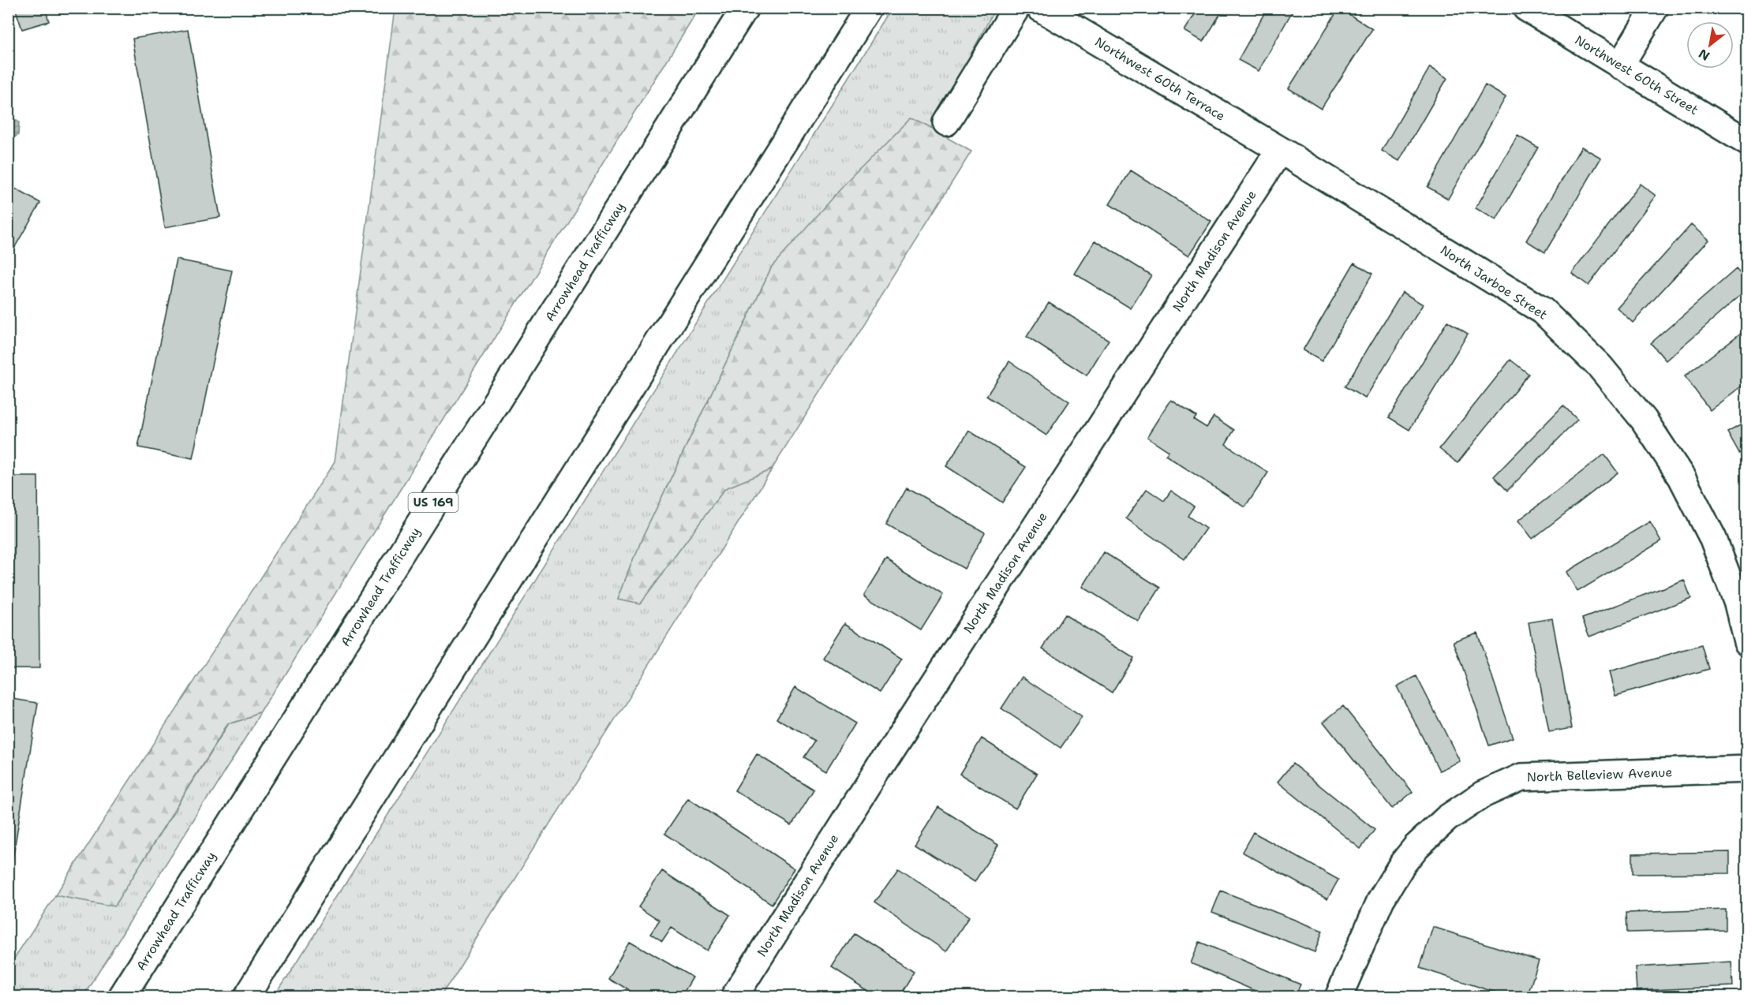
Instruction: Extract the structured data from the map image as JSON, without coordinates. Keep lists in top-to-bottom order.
{
  "streets": {
    "main road": [
      "Northwest 60th Street",
      "Northwest 60th Terrace",
      "North Madison Avenue",
      "Arrowhead Trafficway",
      "North Jarboe Street",
      "US 169",
      "North Belleview Avenue"
    ]
  },
  "crossings": [
    ["Northwest 60th Terrace", "North Madison Avenue"],
    ["Northwest 60th Terrace", "North Jarboe Street"],
    ["North Madison Avenue", "North Jarboe Street"]
  ],
  "north": "bottom left"
}
